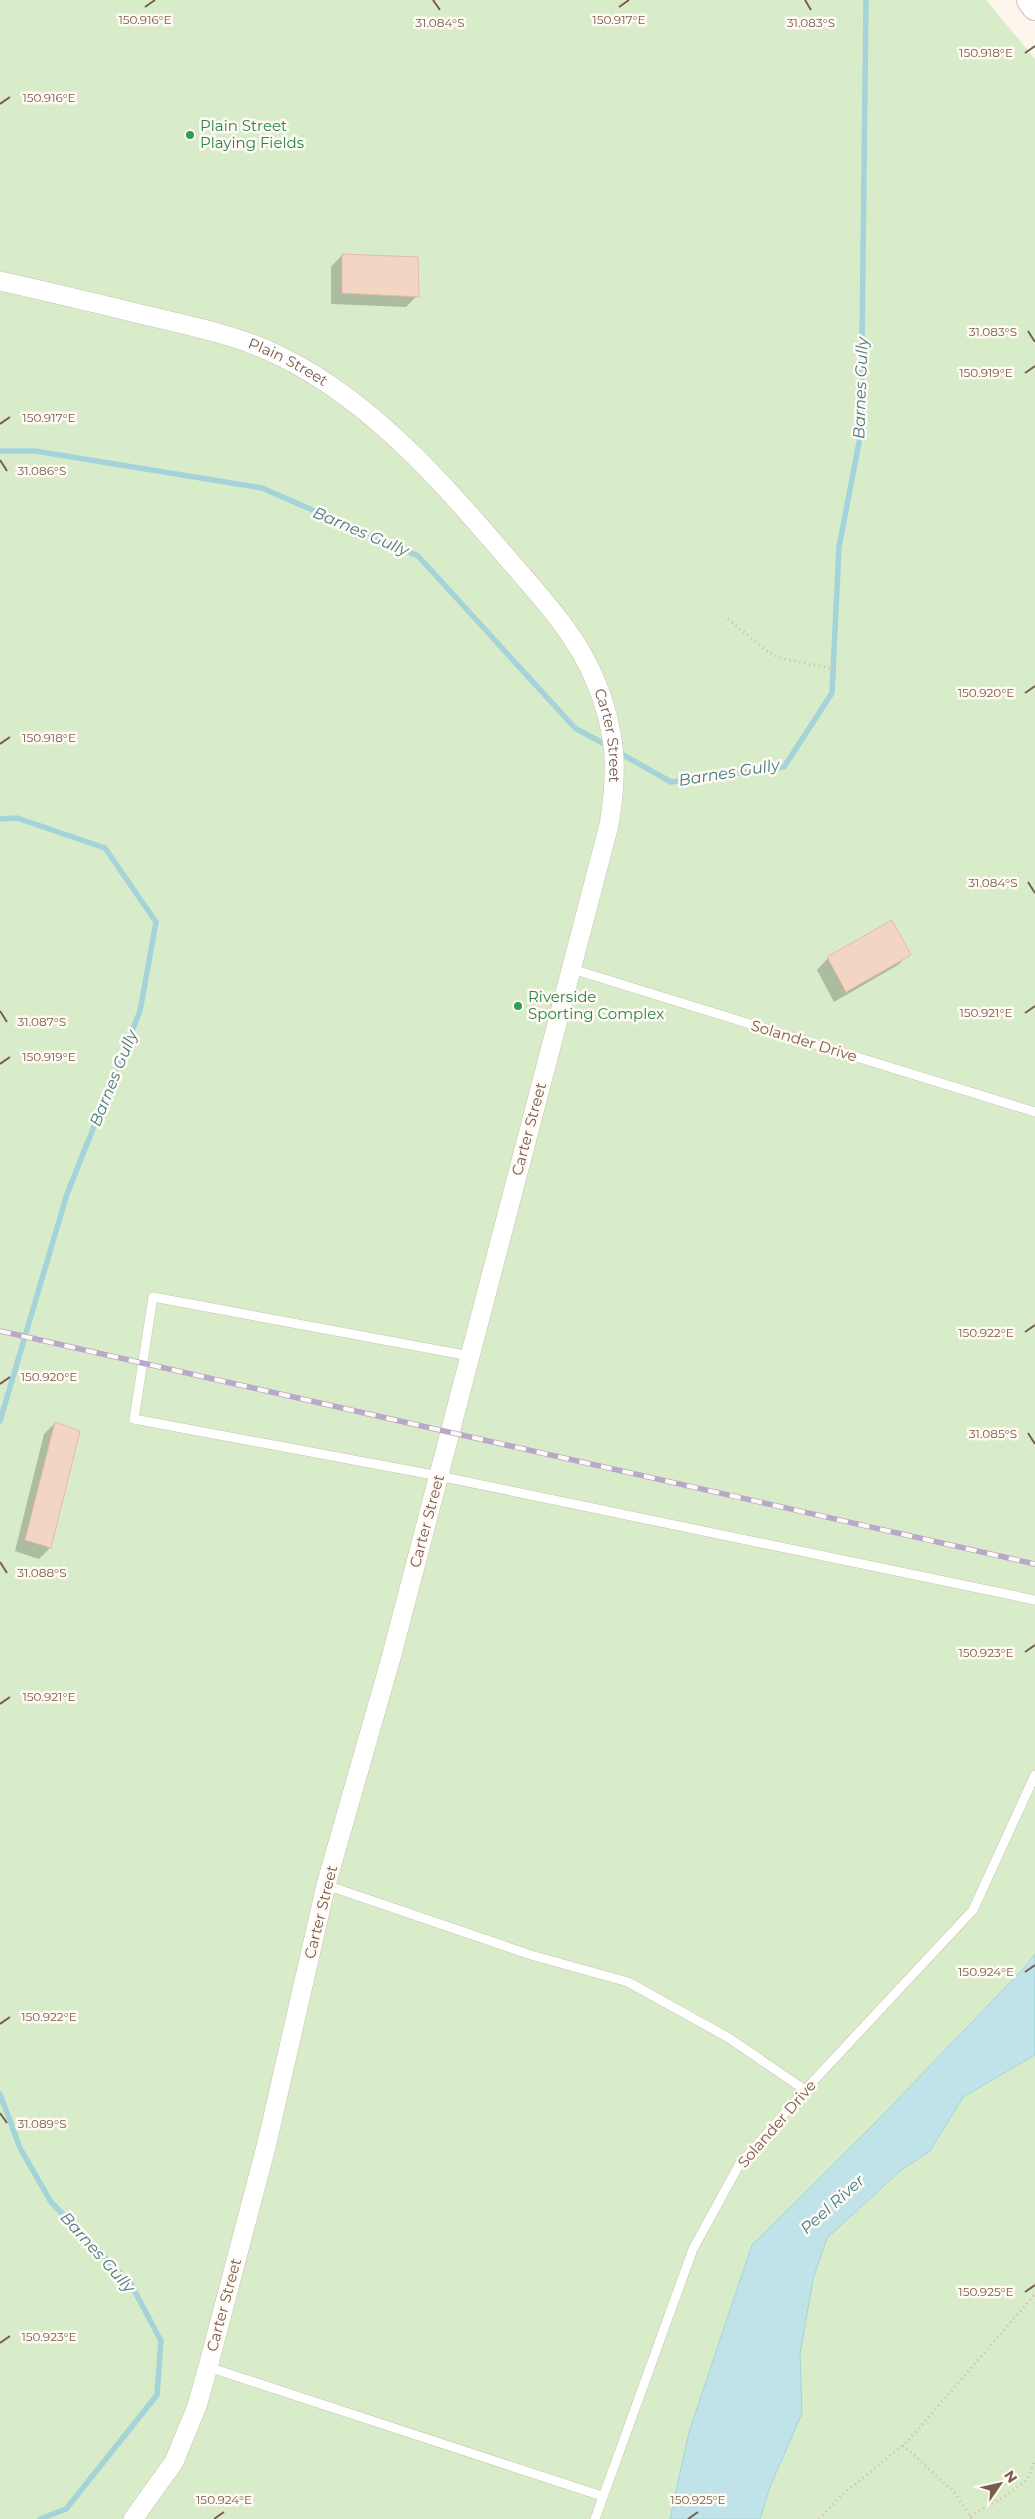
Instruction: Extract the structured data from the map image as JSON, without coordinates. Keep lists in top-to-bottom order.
{
  "streets": {
    "street": ["Plain Street", "Carter Street"],
    "lane": ["Solander Drive"]
  },
  "crossings": [
    ["Plain Street", "Carter Street"],
    ["Carter Street", "Solander Drive"]
  ],
  "water": ["Barnes Gully", "Peel River"],
  "places": ["Plain Street Playing Fields", "Riverside Sporting Complex"],
  "north": "top right",
  "coordinates": [
    "150.916°E",
    "150.917°E",
    "31.084°S",
    "31.083°S",
    "150.918°E",
    "150.919°E",
    "31.086°S",
    "150.920°E",
    "150.921°E",
    "31.087°S",
    "150.922°E",
    "31.085°S",
    "31.088°S",
    "150.923°E",
    "150.924°E",
    "31.089°S",
    "150.925°E"
  ]
}
